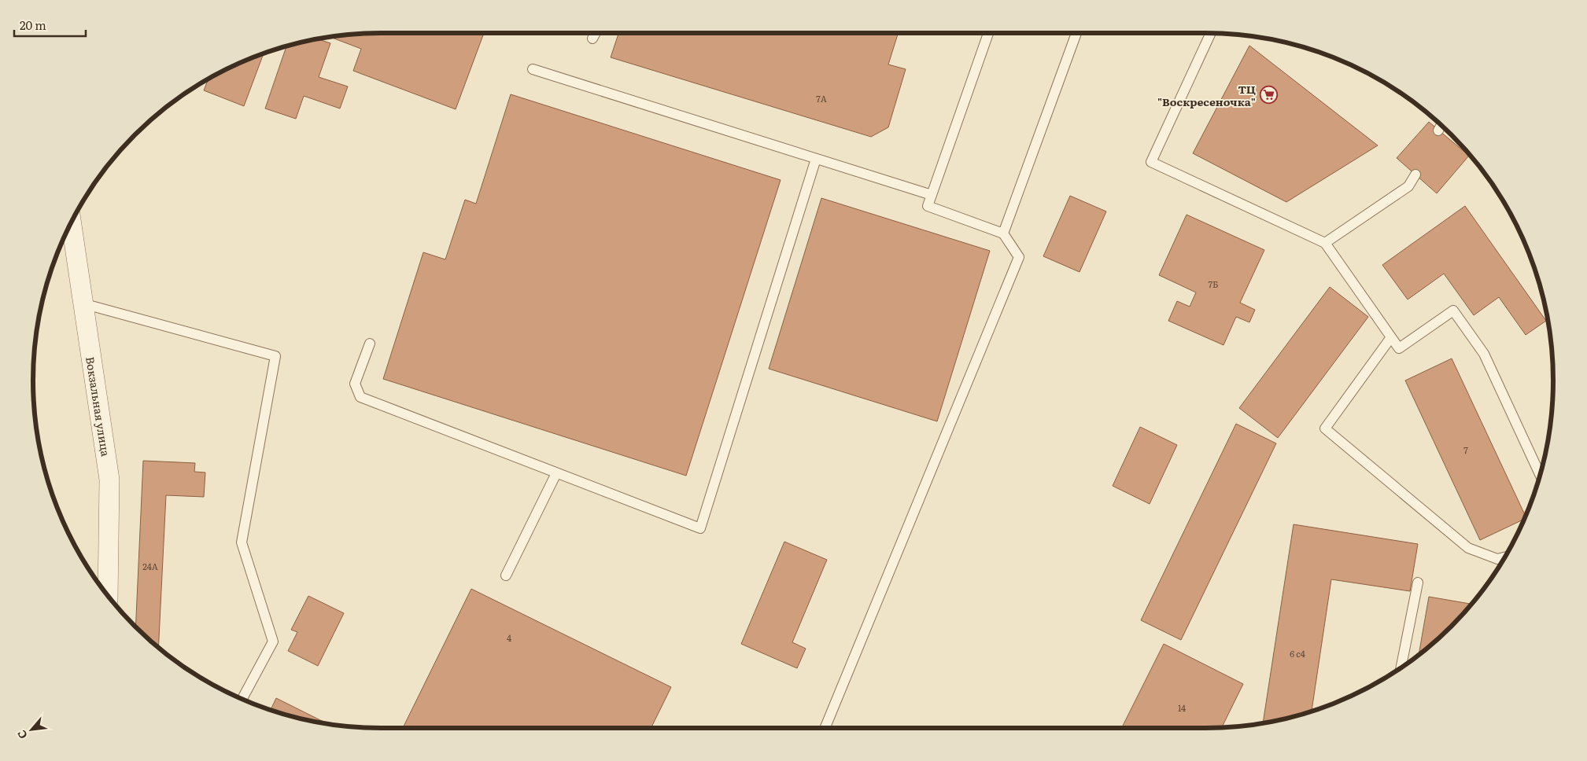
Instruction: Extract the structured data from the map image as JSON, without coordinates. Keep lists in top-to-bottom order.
{
  "streets": {
    "street": ["Вокзальная улица"]
  },
  "places": {
    "supermarket": ["ТЦ \"Воскресеночка\""]
  },
  "house_numbers": [
    "7А",
    "7Б",
    "7",
    "24А",
    "4",
    "6 с4",
    "14"
  ],
  "scale_bar": "20 m",
  "north": "bottom left"
}
